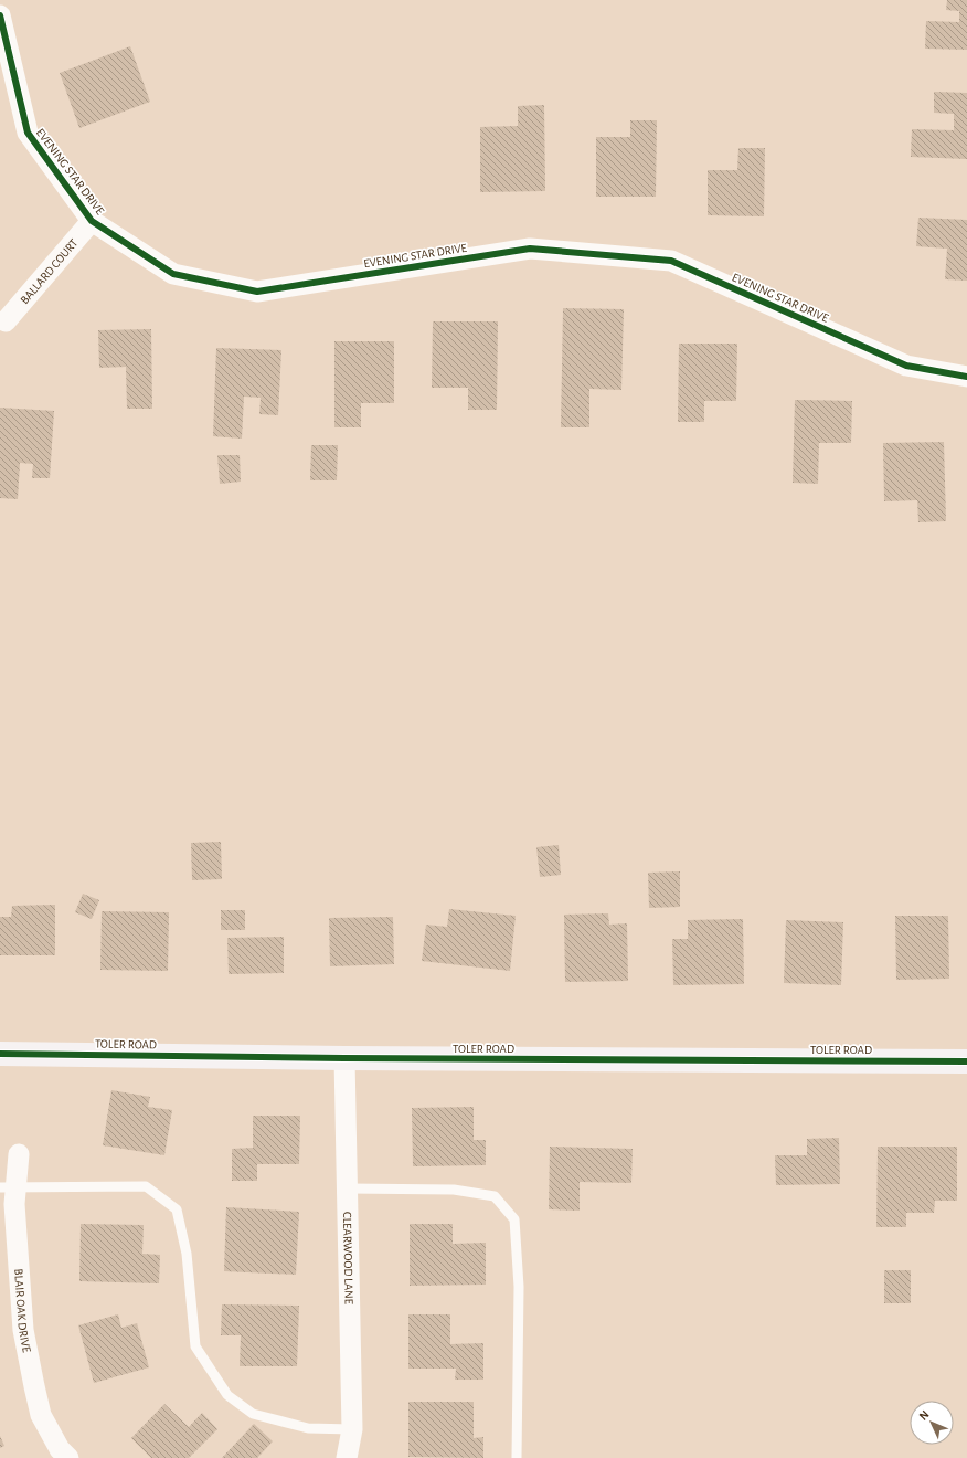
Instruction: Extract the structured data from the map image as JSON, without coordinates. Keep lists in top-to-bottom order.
{
  "streets": {
    "street": [
      "EVENING STAR DRIVE",
      "BALLARD COURT",
      "TOLER ROAD",
      "CLEARWOOD LANE",
      "BLAIR OAK DRIVE"
    ]
  },
  "crossings": [
    ["EVENING STAR DRIVE", "BALLARD COURT"],
    ["TOLER ROAD", "CLEARWOOD LANE"]
  ],
  "north": "top left"
}
